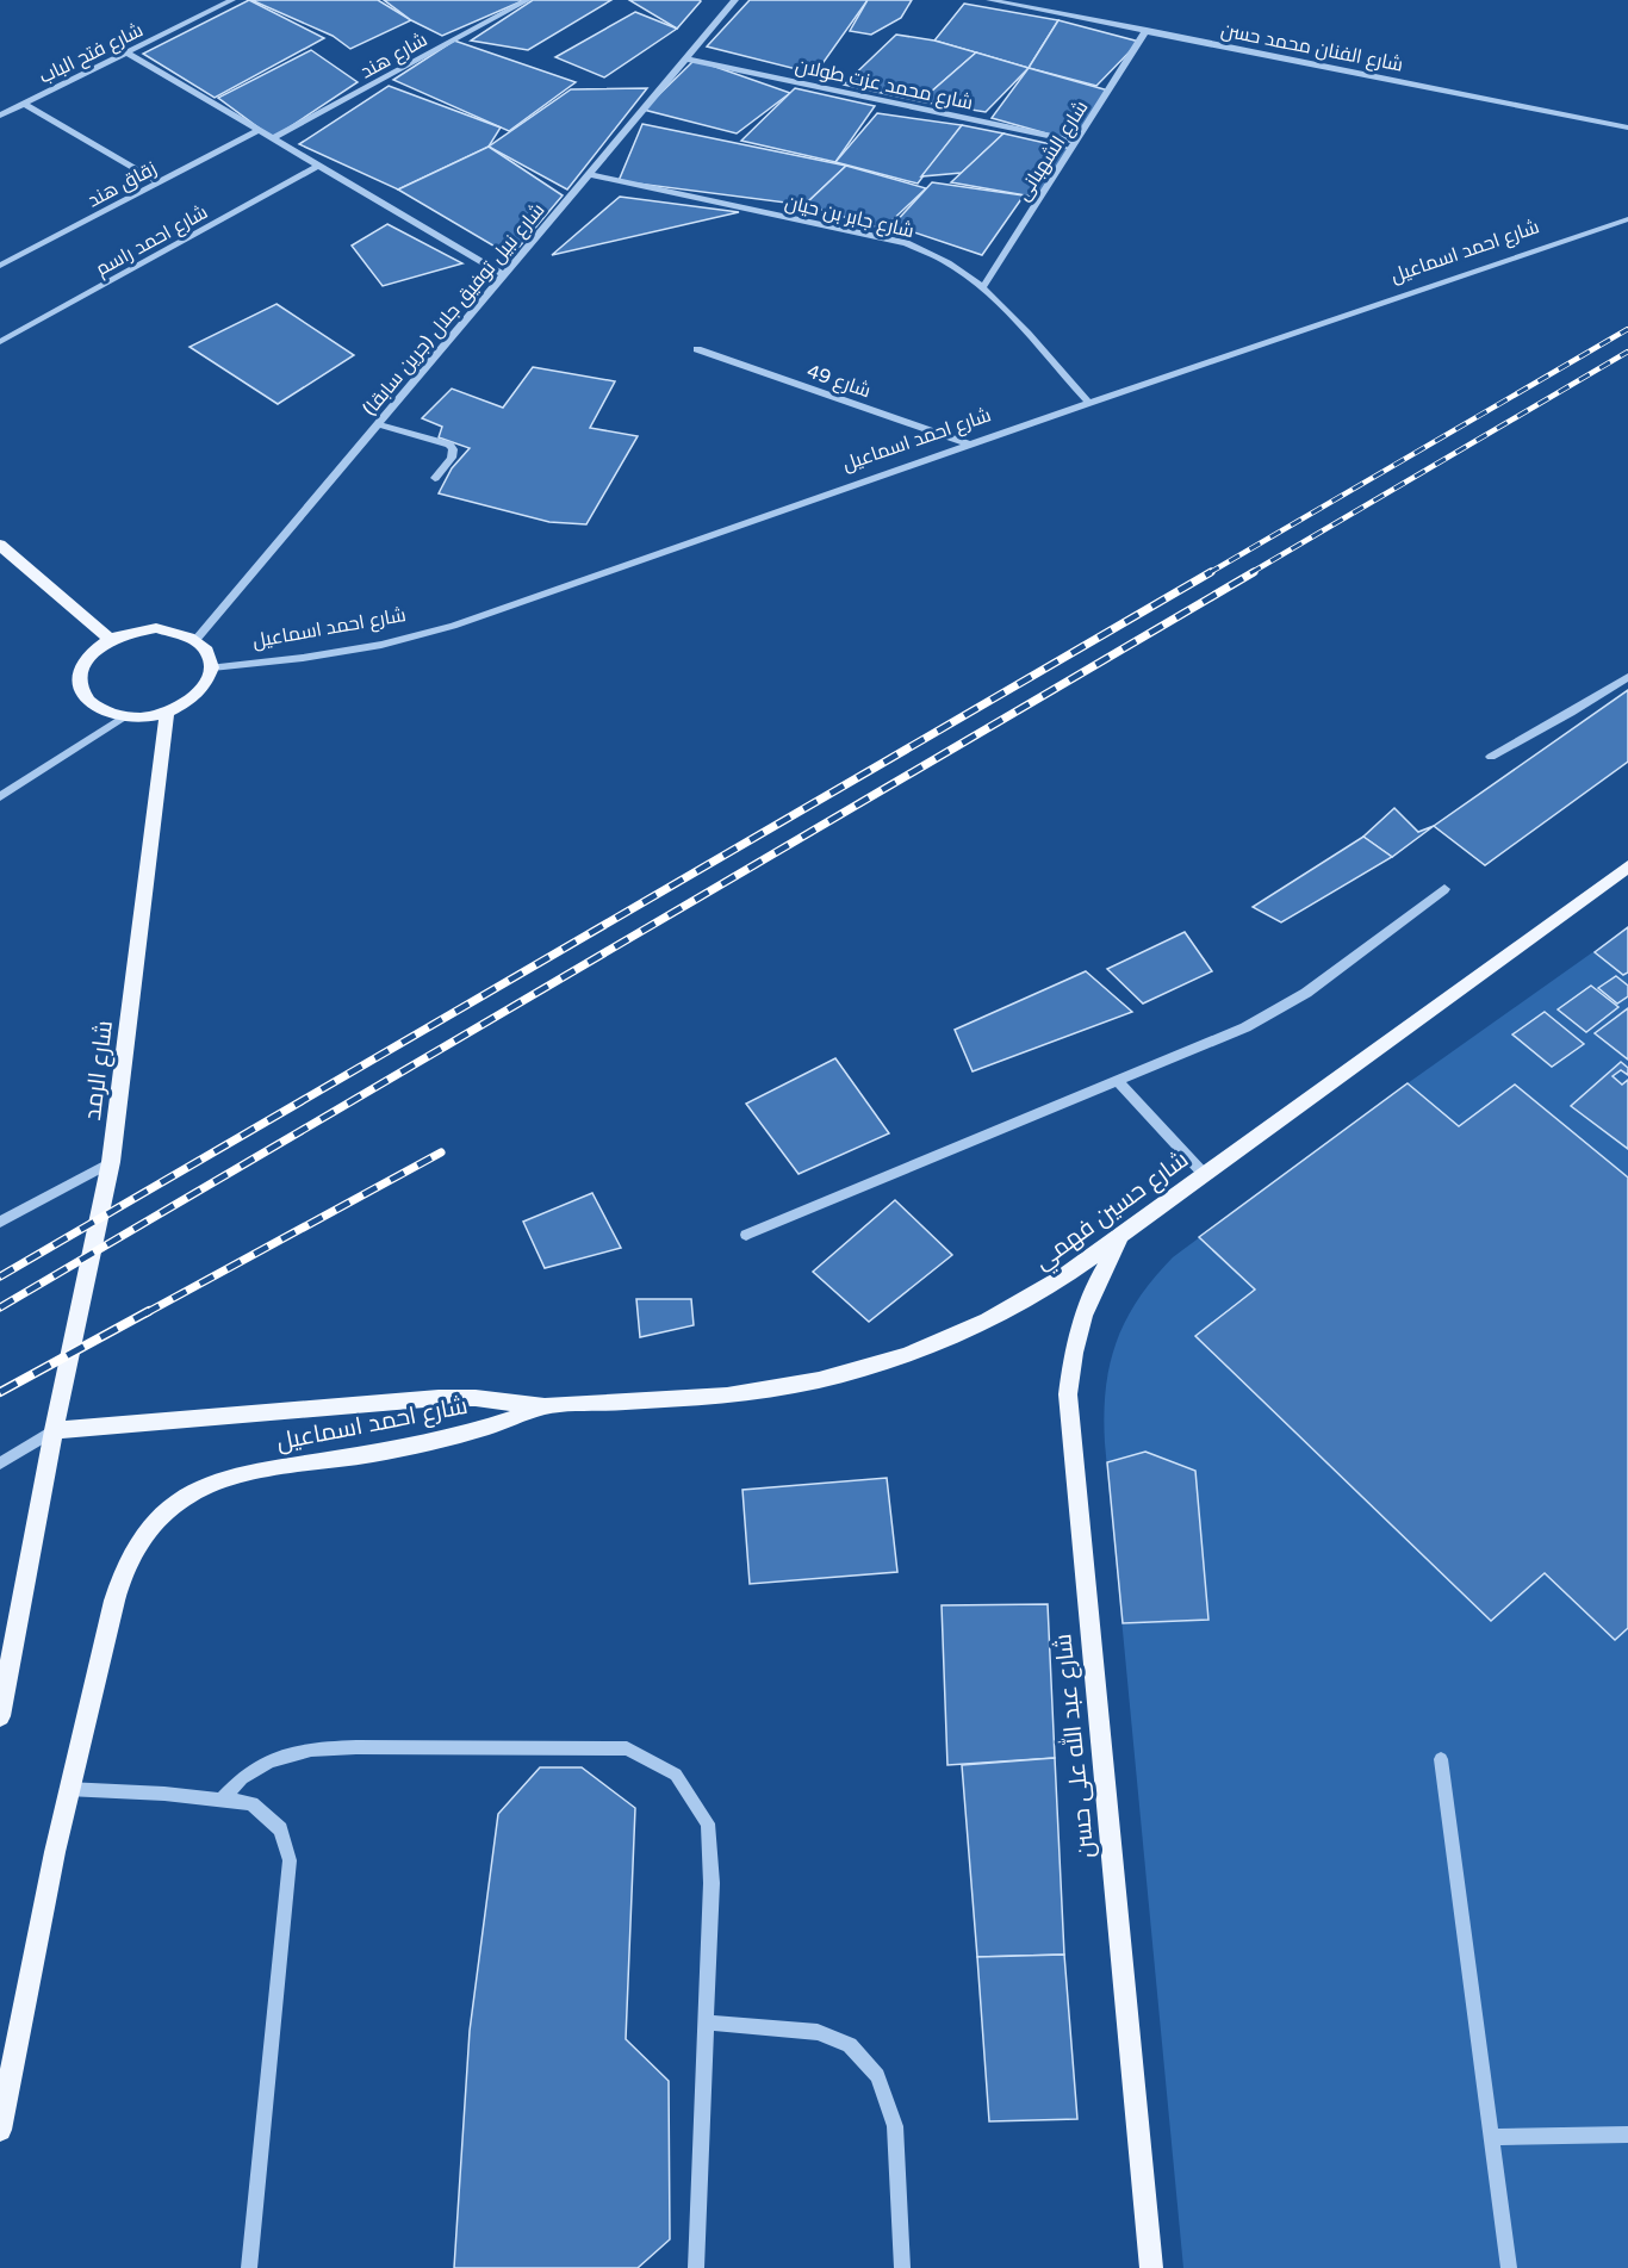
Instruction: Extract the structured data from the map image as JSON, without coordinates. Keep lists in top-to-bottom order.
{
  "streets": {
    "main road": [
      "شارع احمد اسماعيل",
      "شارع الرمد",
      "شارع حسين فهمي",
      "شارع عبد الله على حسن"
    ],
    "street": [
      "شارع الفنان محمد حسن",
      "شارع فتح الباب",
      "شارع هند",
      "شارع محمد عزت طولان",
      "شارع الشهبانى",
      "زقاق هند",
      "شارع جابر بن حيان",
      "شارع احمد راسم",
      "شارع نبيل توفيق جلال (جرين سابقا)",
      "شارع 49"
    ]
  },
  "crossings": [
    ["شارع الفنان محمد حسن", "شارع الشهبانى"],
    ["شارع محمد عزت طولان", "شارع الشهبانى"],
    ["شارع محمد عزت طولان", "شارع نبيل توفيق جلال (جرين سابقا)"],
    ["شارع الشهبانى", "شارع جابر بن حيان"],
    ["شارع جابر بن حيان", "شارع احمد اسماعيل"],
    ["شارع جابر بن حيان", "شارع نبيل توفيق جلال (جرين سابقا)"],
    ["شارع احمد اسماعيل", "شارع نبيل توفيق جلال (جرين سابقا)"],
    ["شارع احمد اسماعيل", "شارع 49"],
    ["شارع احمد اسماعيل", "شارع الرمد"],
    ["شارع احمد اسماعيل", "شارع حسين فهمي"],
    ["شارع نبيل توفيق جلال (جرين سابقا)", "شارع الرمد"],
    ["شارع حسين فهمي", "شارع عبد الله على حسن"]
  ]
}
